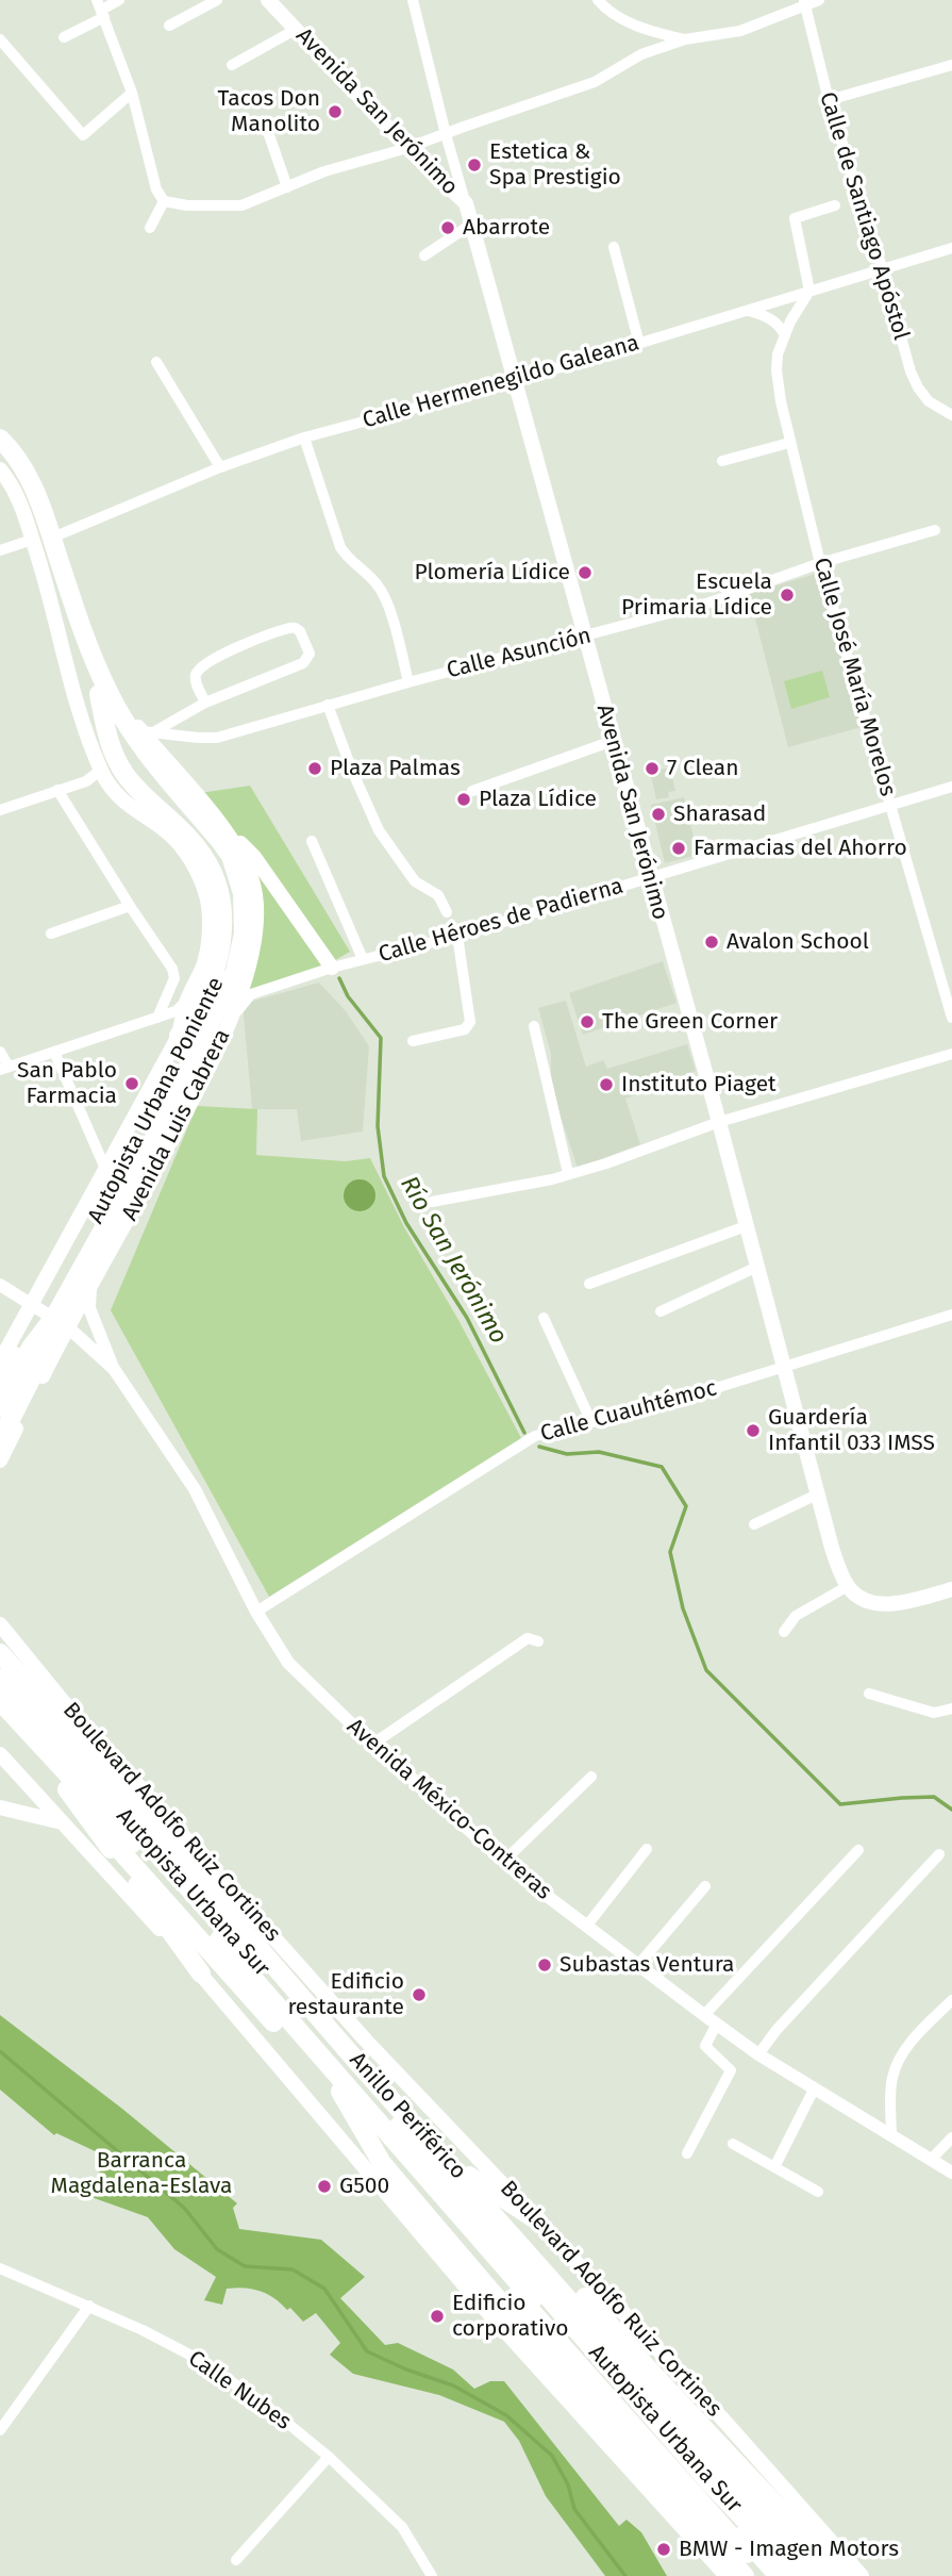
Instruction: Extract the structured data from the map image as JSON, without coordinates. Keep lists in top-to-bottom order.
{
  "streets": {
    "highway": ["Autopista Urbana Poniente", "Autopista Urbana Sur", "Anillo Periférico"],
    "main road": ["Avenida San Jerónimo", "Avenida Luis Cabrera", "Boulevard Adolfo Ruiz Cortines"],
    "street": [
      "Calle de Santiago Apóstol",
      "Calle Hermenegildo Galeana",
      "Calle Asunción",
      "Calle José María Morelos",
      "Calle Héroes de Padierna",
      "Calle Cuauhtémoc",
      "Avenida México-Contreras",
      "Calle Nubes"
    ]
  },
  "crossings": [
    ["Avenida San Jerónimo", "Calle Hermenegildo Galeana"],
    ["Avenida San Jerónimo", "Calle Asunción"],
    ["Avenida San Jerónimo", "Calle Héroes de Padierna"],
    ["Avenida San Jerónimo", "Calle Cuauhtémoc"],
    ["Calle de Santiago Apóstol", "Calle Hermenegildo Galeana"],
    ["Calle Hermenegildo Galeana", "Calle José María Morelos"],
    ["Calle Hermenegildo Galeana", "Avenida Luis Cabrera"],
    ["Calle Asunción", "Calle José María Morelos"],
    ["Calle Asunción", "Avenida Luis Cabrera"],
    ["Calle José María Morelos", "Calle Héroes de Padierna"],
    ["Calle Héroes de Padierna", "Avenida Luis Cabrera"],
    ["Autopista Urbana Poniente", "Avenida Luis Cabrera"],
    ["Autopista Urbana Poniente", "Avenida México-Contreras"],
    ["Avenida Luis Cabrera", "Avenida México-Contreras"],
    ["Calle Cuauhtémoc", "Avenida México-Contreras"]
  ],
  "water": ["Río San Jerónimo"],
  "parks": ["Barranca Magdalena-Eslava"],
  "places": [
    "Tacos Don Manolito",
    "Estetica & Spa Prestigio",
    "Abarrote",
    "Plomería Lídice",
    "Escuela Primaria Lídice",
    "Plaza Palmas",
    "7 Clean",
    "Plaza Lídice",
    "Sharasad",
    "Farmacias del Ahorro",
    "Avalon School",
    "The Green Corner",
    "San Pablo Farmacia",
    "Instituto Piaget",
    "Guardería Infantil 033 IMSS",
    "Subastas Ventura",
    "Edificio restaurante",
    "G500",
    "Edificio corporativo",
    "BMW - Imagen Motors"
  ]
}
